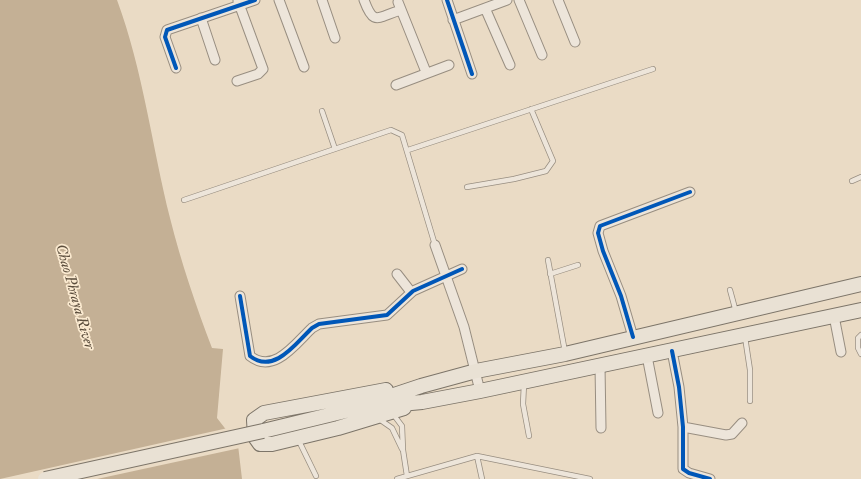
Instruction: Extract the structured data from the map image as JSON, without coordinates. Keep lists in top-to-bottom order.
{
  "water": ["Chao Phraya River"]
}
